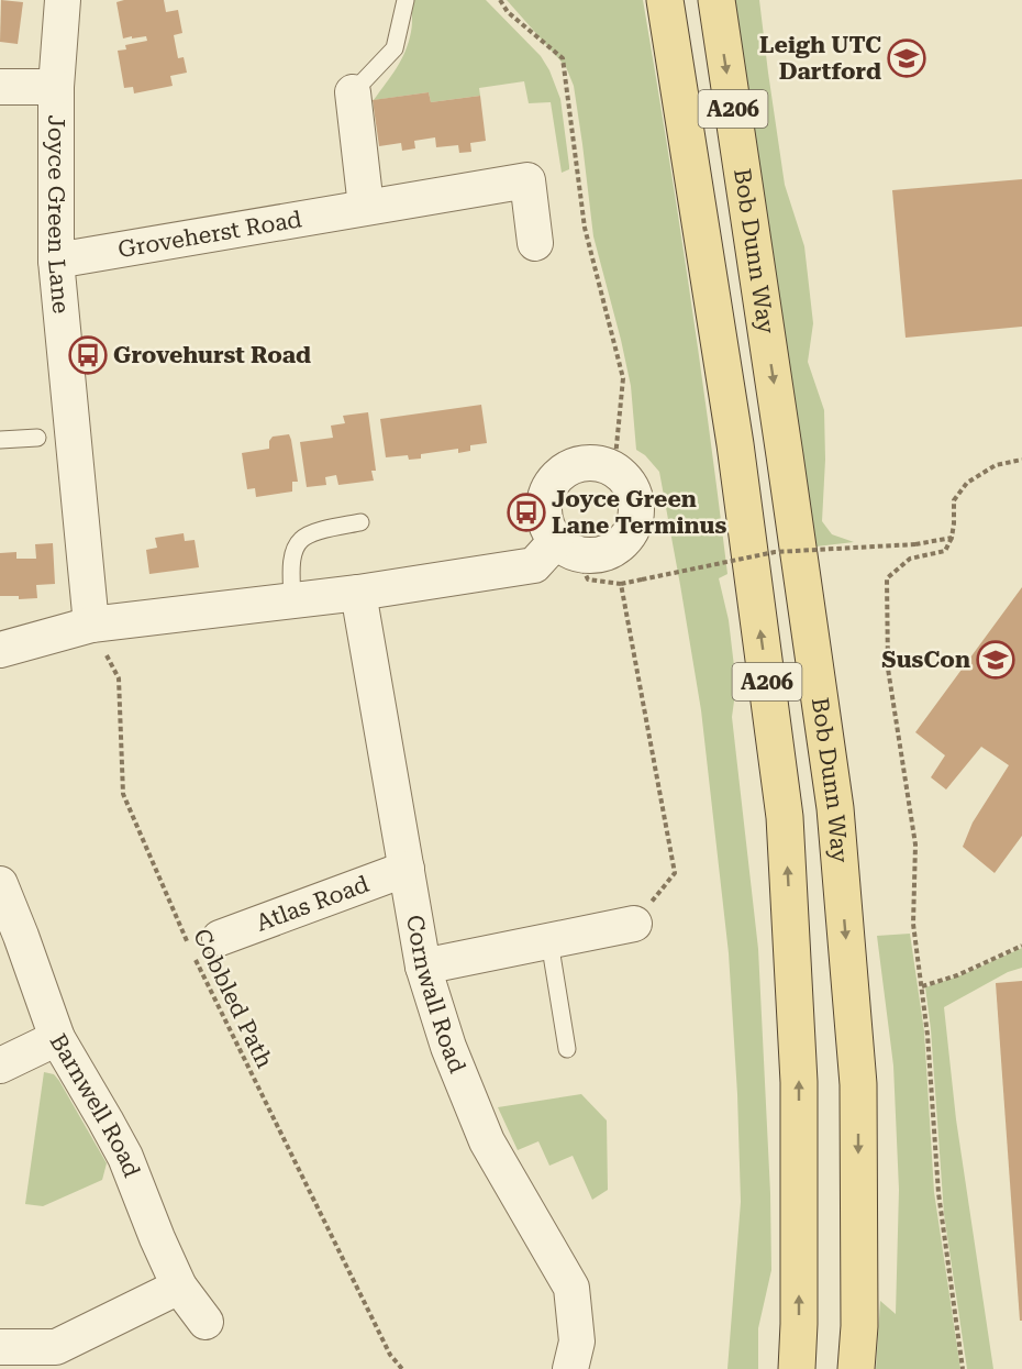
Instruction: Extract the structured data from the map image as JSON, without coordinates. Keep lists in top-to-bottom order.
{
  "streets": {
    "main road": ["A206", "Bob Dunn Way"],
    "street": [
      "Joyce Green Lane",
      "Groveherst Road",
      "Atlas Road",
      "Cornwall Road",
      "Barnwell Road"
    ],
    "path": ["Cobbled Path"]
  },
  "crossings": [
    ["Joyce Green Lane", "Groveherst Road"],
    ["Joyce Green Lane", "Cobbled Path"],
    ["Atlas Road", "Cornwall Road"]
  ],
  "places": {
    "school or university": ["Leigh UTC Dartford", "SusCon"],
    "bus stop": ["Grovehurst Road", "Joyce Green Lane Terminus"]
  }
}
